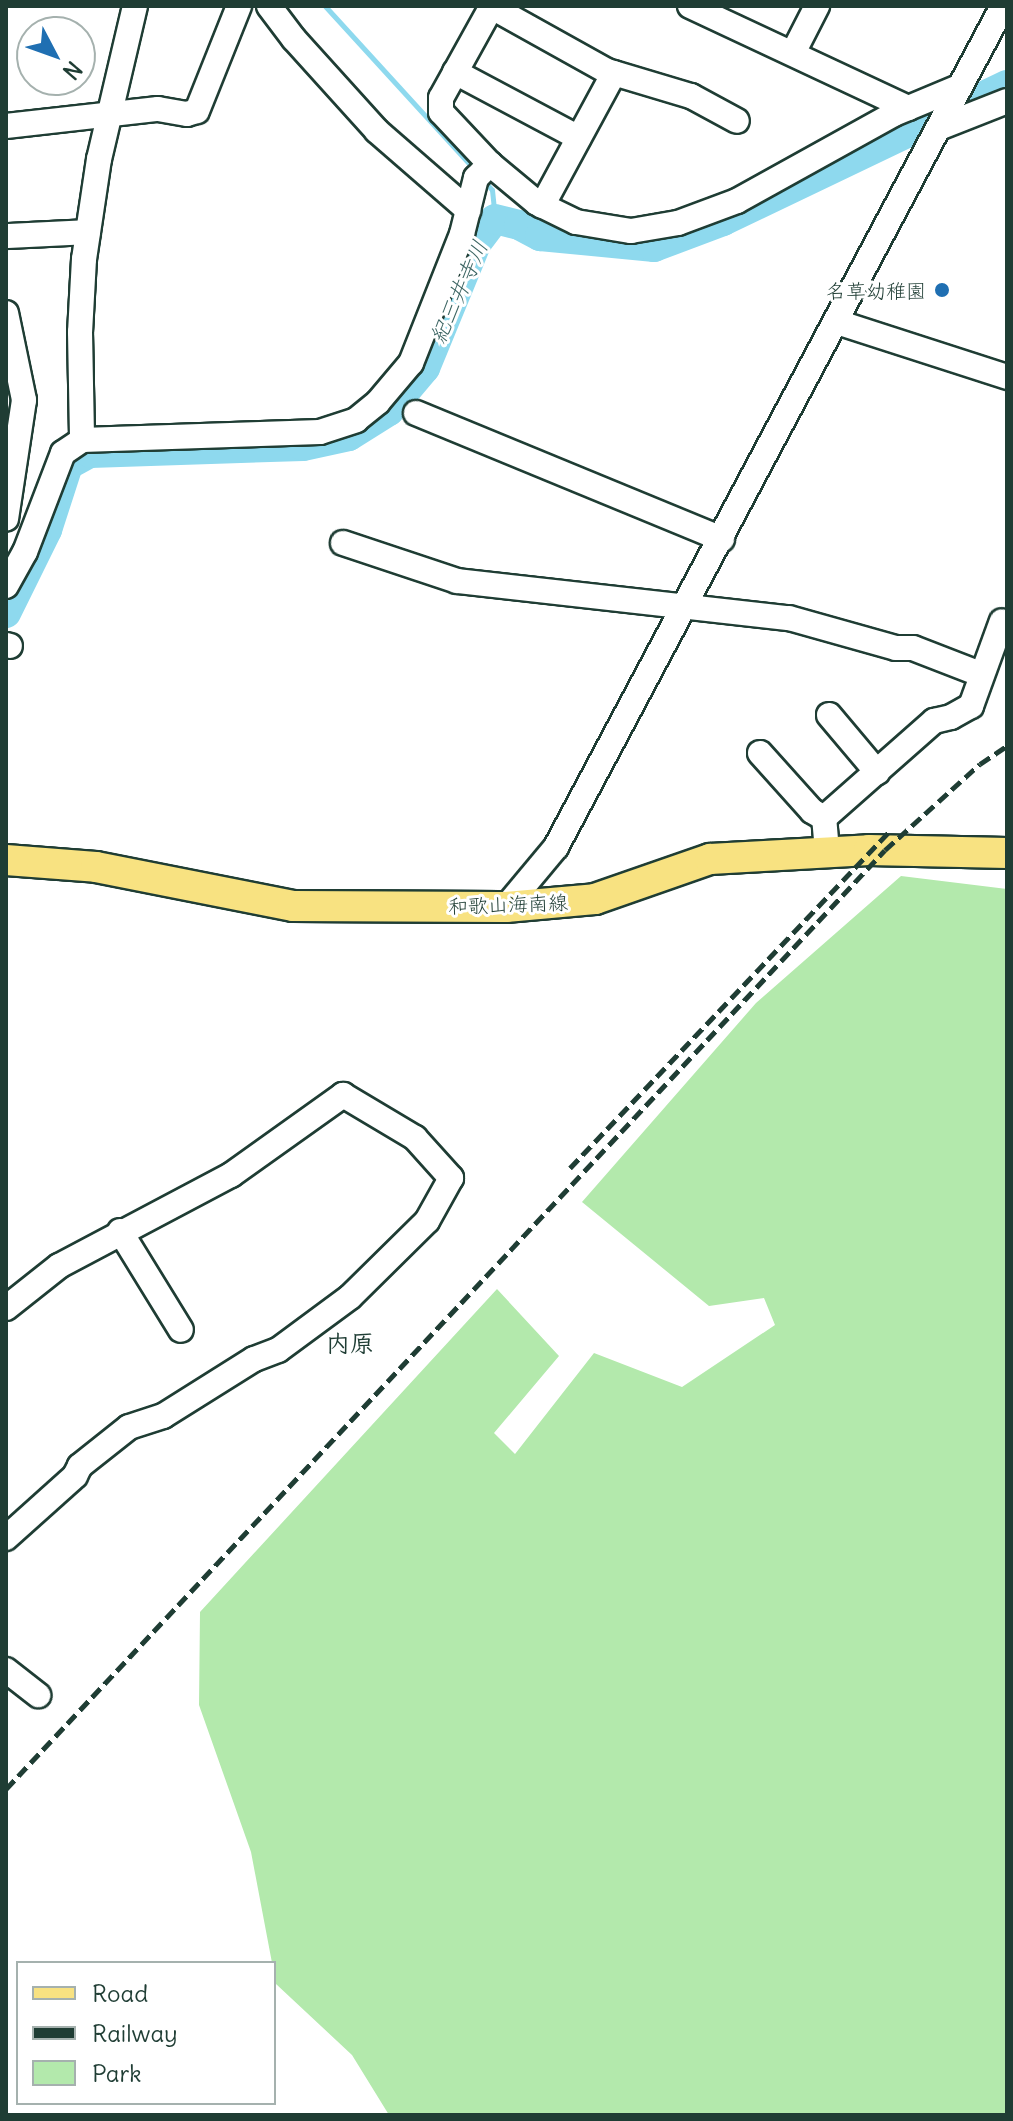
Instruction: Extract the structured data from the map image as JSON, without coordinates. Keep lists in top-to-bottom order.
{
  "streets": {
    "main road": ["和歌山海南線"]
  },
  "districts": ["内原"],
  "water": ["紀三井寺川"],
  "places": ["名草幼稚園"],
  "legend": ["Road", "Railway", "Park"],
  "north": "bottom right"
}
